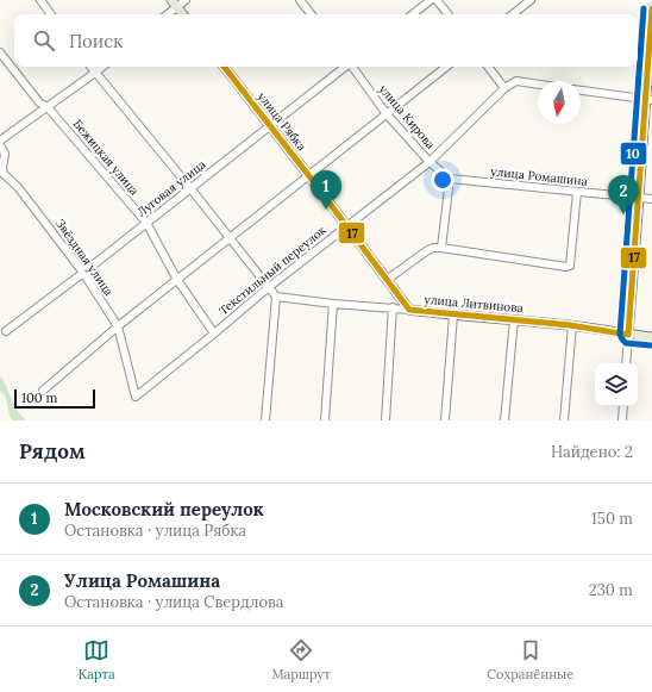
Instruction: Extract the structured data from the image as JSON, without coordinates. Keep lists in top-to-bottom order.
{
  "streets": {
    "main road": ["улица Рябка", "улица Литвинова"],
    "street": [
      "улица Кирова",
      "Бежицкая улица",
      "улица Ромашина",
      "Луговая улица",
      "Звёздная улица",
      "Текстильный переулок"
    ]
  },
  "crossings": [
    ["улица Кирова", "Текстильный переулок"],
    ["улица Рябка", "Луговая улица"],
    ["улица Рябка", "Текстильный переулок"],
    ["улица Рябка", "улица Литвинова"],
    ["Бежицкая улица", "Луговая улица"],
    ["Бежицкая улица", "Текстильный переулок"],
    ["Луговая улица", "Звёздная улица"],
    ["Звёздная улица", "Текстильный переулок"]
  ],
  "lines": ["transit line 17", "transit line 10"],
  "scale_bar": "100 m",
  "north": "bottom",
  "page": {
    "search": "Поиск",
    "pins": ["1", "2"],
    "scale": "100 m",
    "heading": ["Рядом", "Найдено: 2"],
    "list": [
      {
        "mark": "1",
        "name": "Московский переулок",
        "note": "Остановка · улица Рябка",
        "value": "150 m"
      },
      {
        "mark": "2",
        "name": "Улица Ромашина",
        "note": "Остановка · улица Свердлова",
        "value": "230 m"
      }
    ],
    "nav": ["Карта", "Маршрут", "Сохранённые"]
  }
}
